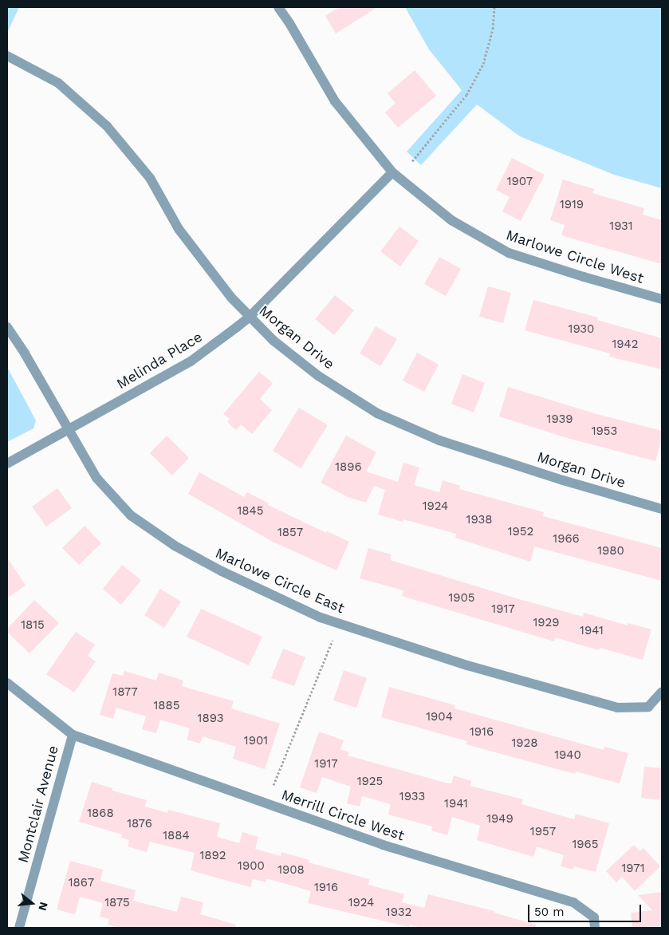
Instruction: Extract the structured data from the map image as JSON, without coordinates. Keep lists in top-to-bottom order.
{
  "streets": {
    "street": [
      "Marlowe Circle West",
      "Morgan Drive",
      "Melinda Place",
      "Marlowe Circle East",
      "Montclair Avenue",
      "Merrill Circle West"
    ]
  },
  "crossings": [
    ["Marlowe Circle West", "Melinda Place"],
    ["Morgan Drive", "Melinda Place"],
    ["Melinda Place", "Marlowe Circle East"],
    ["Montclair Avenue", "Merrill Circle West"]
  ],
  "house_numbers": [
    "1907",
    "1919",
    "1931",
    "1930",
    "1942",
    "1939",
    "1953",
    "1896",
    "1924",
    "1845",
    "1938",
    "1952",
    "1857",
    "1966",
    "1980",
    "1905",
    "1917",
    "1929",
    "1815",
    "1941",
    "1877",
    "1885",
    "1904",
    "1893",
    "1916",
    "1901",
    "1928",
    "1940",
    "1917",
    "1925",
    "1933",
    "1941",
    "1868",
    "1949",
    "1876",
    "1957",
    "1884",
    "1965",
    "1892",
    "1900",
    "1971",
    "1908",
    "1867",
    "1916",
    "1875",
    "1924",
    "1932"
  ],
  "scale_bar": "50 m",
  "north": "right"
}
